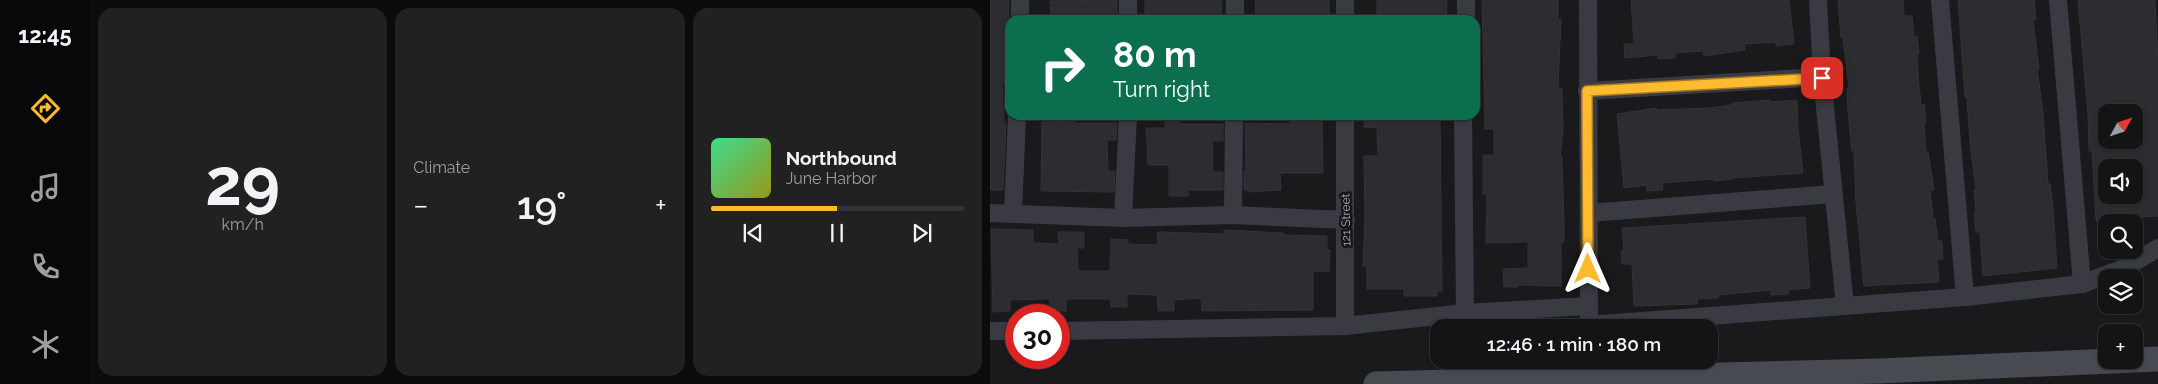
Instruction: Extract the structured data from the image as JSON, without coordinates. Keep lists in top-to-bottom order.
{
  "streets": {
    "street": ["121 Street"]
  },
  "north": "top right",
  "page": {
    "tabs": "12:45",
    "tile": [
      ["29", "km/h"],
      "Climate"
    ],
    "turn": ["80 m", "Turn right"],
    "map_buttons": "+",
    "song": ["Northbound", "June Harbor"],
    "heat": ["−", "19°", "+"],
    "limit": "30",
    "trip": "12:46 · 1 min · 180 m"
  }
}
